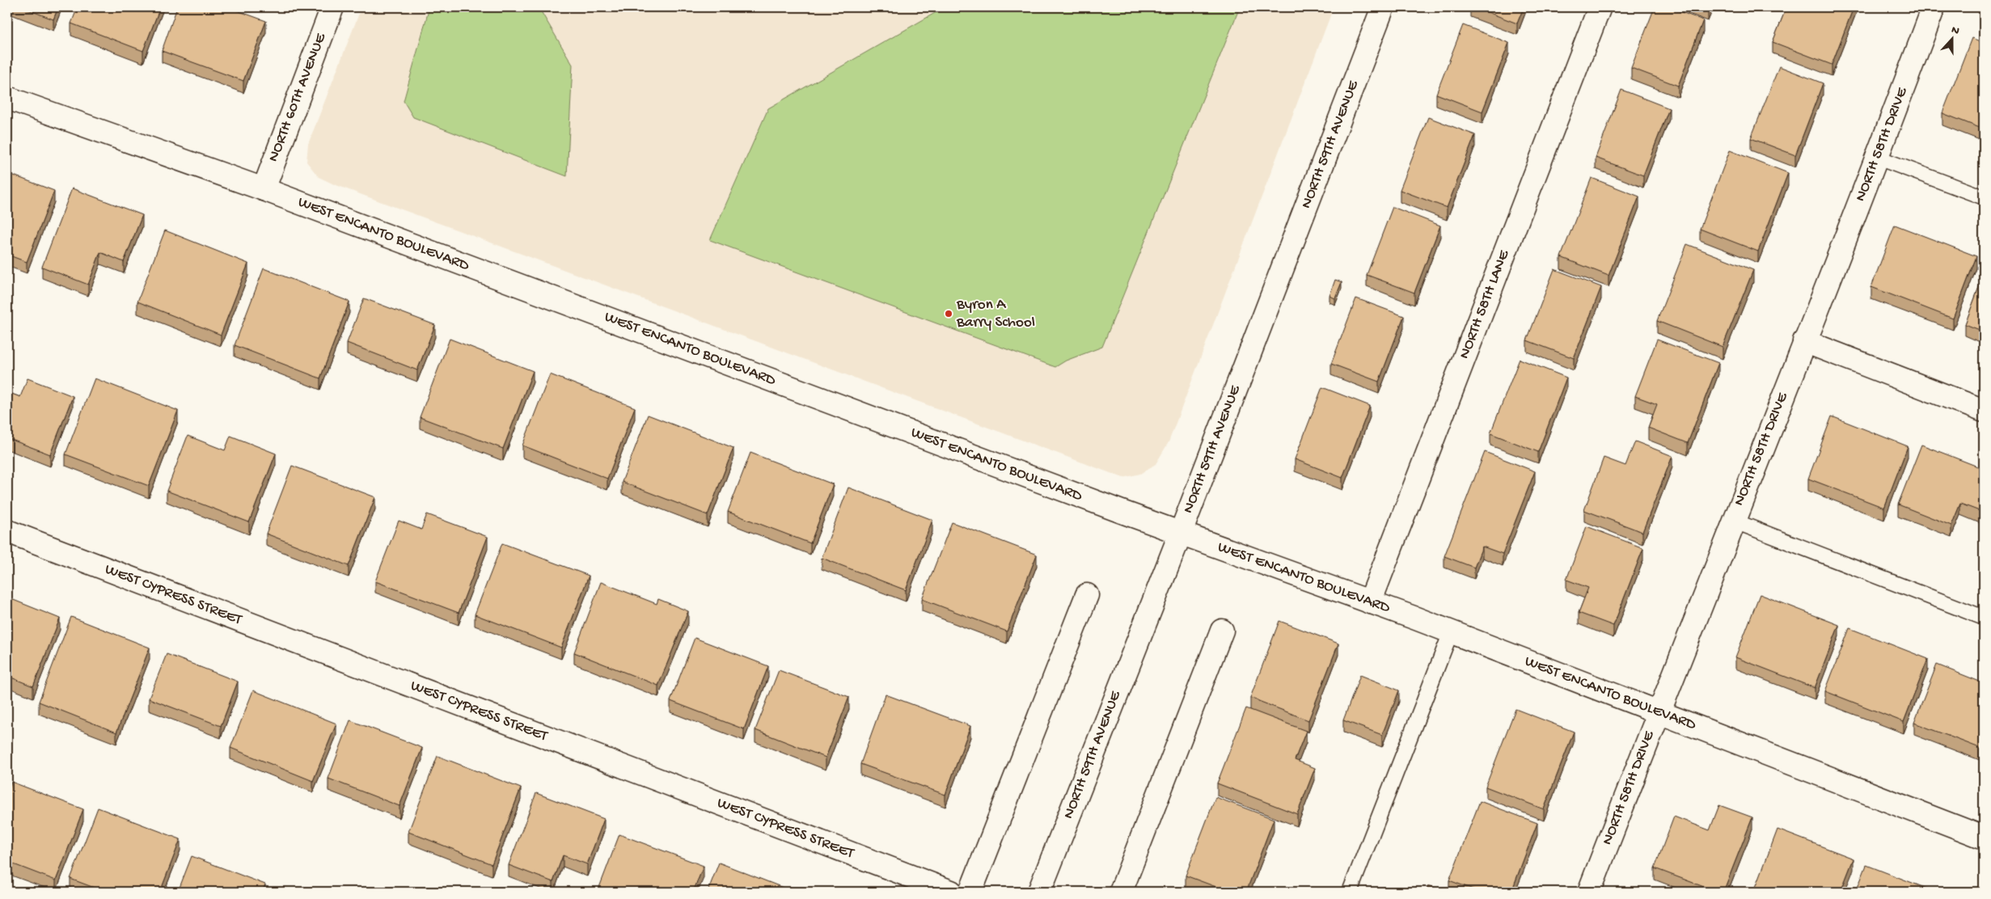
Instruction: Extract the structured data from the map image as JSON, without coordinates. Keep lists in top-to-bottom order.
{
  "streets": {
    "street": [
      "NORTH 60TH AVENUE",
      "NORTH 59TH AVENUE",
      "NORTH 58TH DRIVE",
      "WEST ENCANTO BOULEVARD",
      "NORTH 58TH LANE",
      "WEST CYPRESS STREET"
    ]
  },
  "crossings": [
    ["NORTH 60TH AVENUE", "WEST ENCANTO BOULEVARD"],
    ["NORTH 59TH AVENUE", "WEST ENCANTO BOULEVARD"],
    ["NORTH 58TH DRIVE", "WEST ENCANTO BOULEVARD"],
    ["WEST ENCANTO BOULEVARD", "NORTH 58TH LANE"]
  ],
  "places": ["Byron A Barry School"],
  "north": "top"
}
